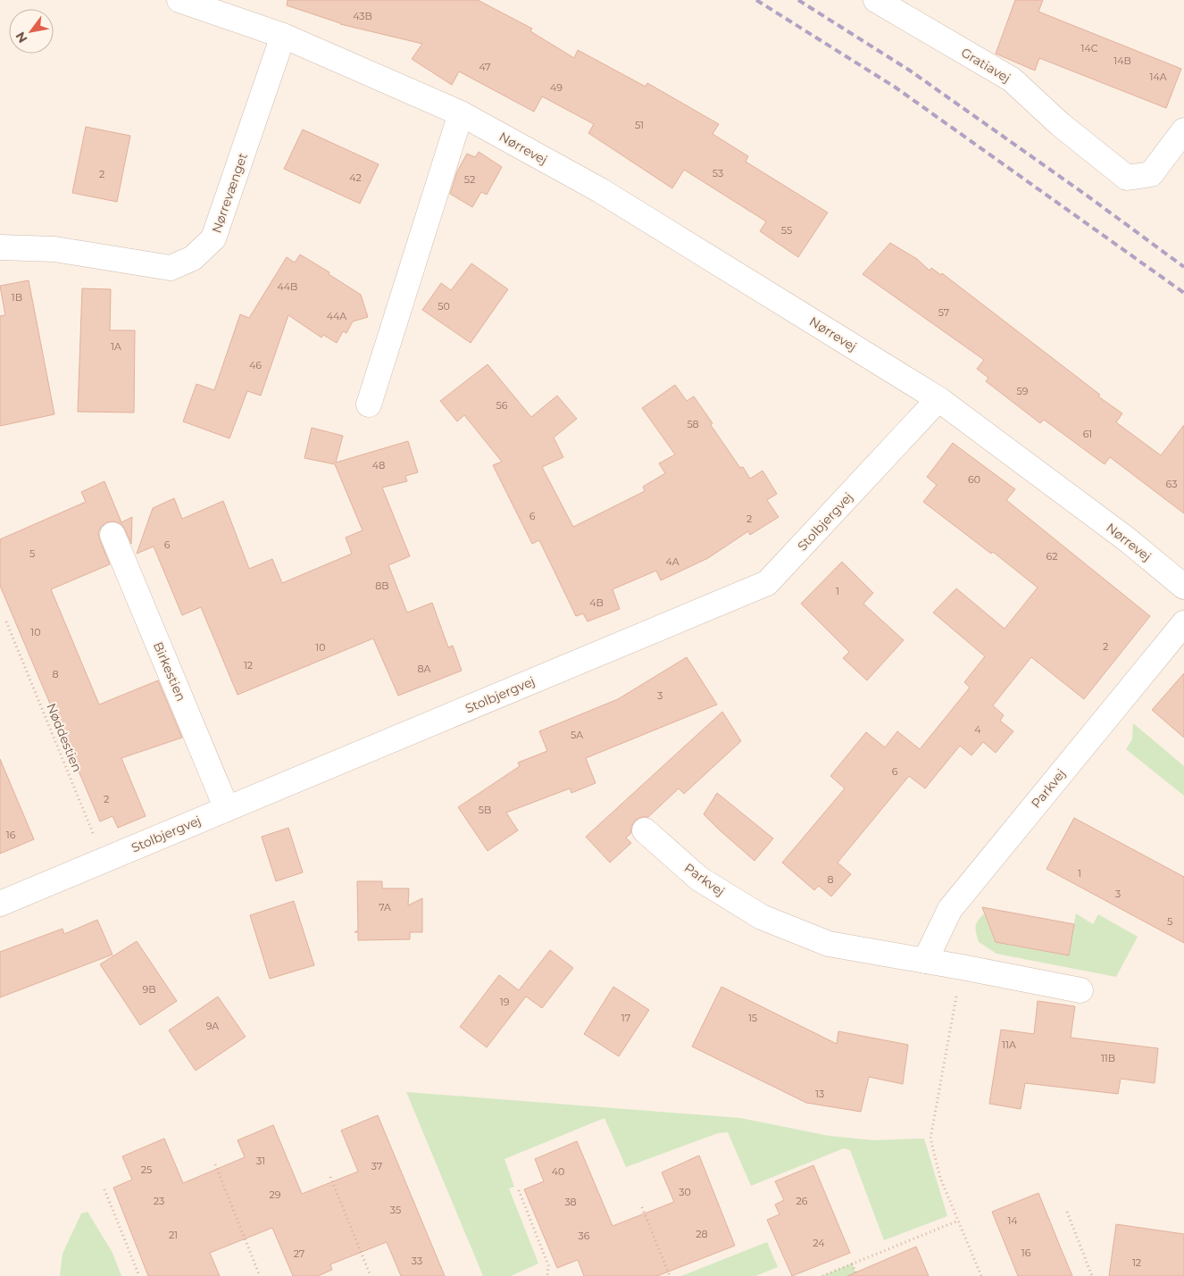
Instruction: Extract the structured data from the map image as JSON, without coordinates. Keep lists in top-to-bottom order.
{
  "streets": {
    "street": [
      "Gratiavej",
      "Nørrevej",
      "Nørrevænget",
      "Stolbjergvej",
      "Birkestien",
      "Parkvej"
    ],
    "path": ["Nøddestien"]
  },
  "crossings": [
    ["Nørrevej", "Nørrevænget"],
    ["Nørrevej", "Stolbjergvej"],
    ["Stolbjergvej", "Birkestien"],
    ["Stolbjergvej", "Nøddestien"]
  ],
  "house_numbers": [
    "43B",
    "14C",
    "14B",
    "47",
    "14A",
    "49",
    "51",
    "53",
    "2",
    "42",
    "52",
    "55",
    "44B",
    "1B",
    "50",
    "57",
    "44A",
    "1A",
    "46",
    "59",
    "56",
    "58",
    "61",
    "48",
    "60",
    "63",
    "6",
    "2",
    "6",
    "5",
    "62",
    "4A",
    "8B",
    "1",
    "4B",
    "10",
    "2",
    "10",
    "12",
    "8A",
    "8",
    "3",
    "4",
    "5A",
    "6",
    "2",
    "5B",
    "16",
    "1",
    "8",
    "3",
    "7A",
    "5",
    "9B",
    "19",
    "17",
    "15",
    "9A",
    "11A",
    "11B",
    "13",
    "31",
    "37",
    "25",
    "40",
    "30",
    "29",
    "23",
    "26",
    "38",
    "35",
    "14",
    "28",
    "21",
    "36",
    "24",
    "16",
    "27",
    "33",
    "12"
  ],
  "north": "bottom left"
}
